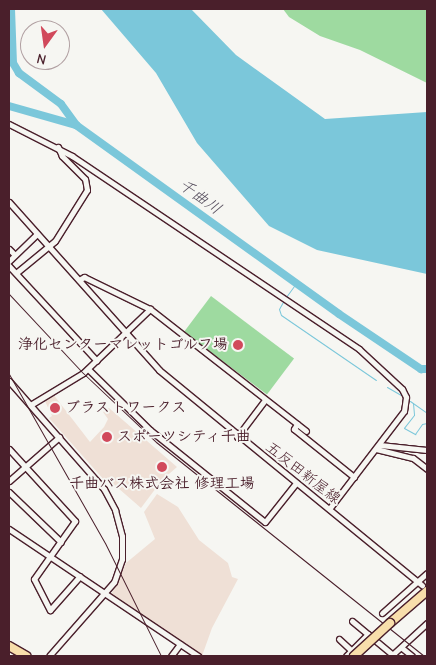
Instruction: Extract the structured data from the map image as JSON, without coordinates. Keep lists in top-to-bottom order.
{
  "streets": {
    "street": ["五反田新屋線"]
  },
  "water": ["千曲川"],
  "places": [
    "浄化センターマレットゴルフ場",
    "ブラストワークス",
    "スポーツシティ千曲",
    "千曲バス株式会社 修理工場"
  ],
  "north": "bottom"
}
